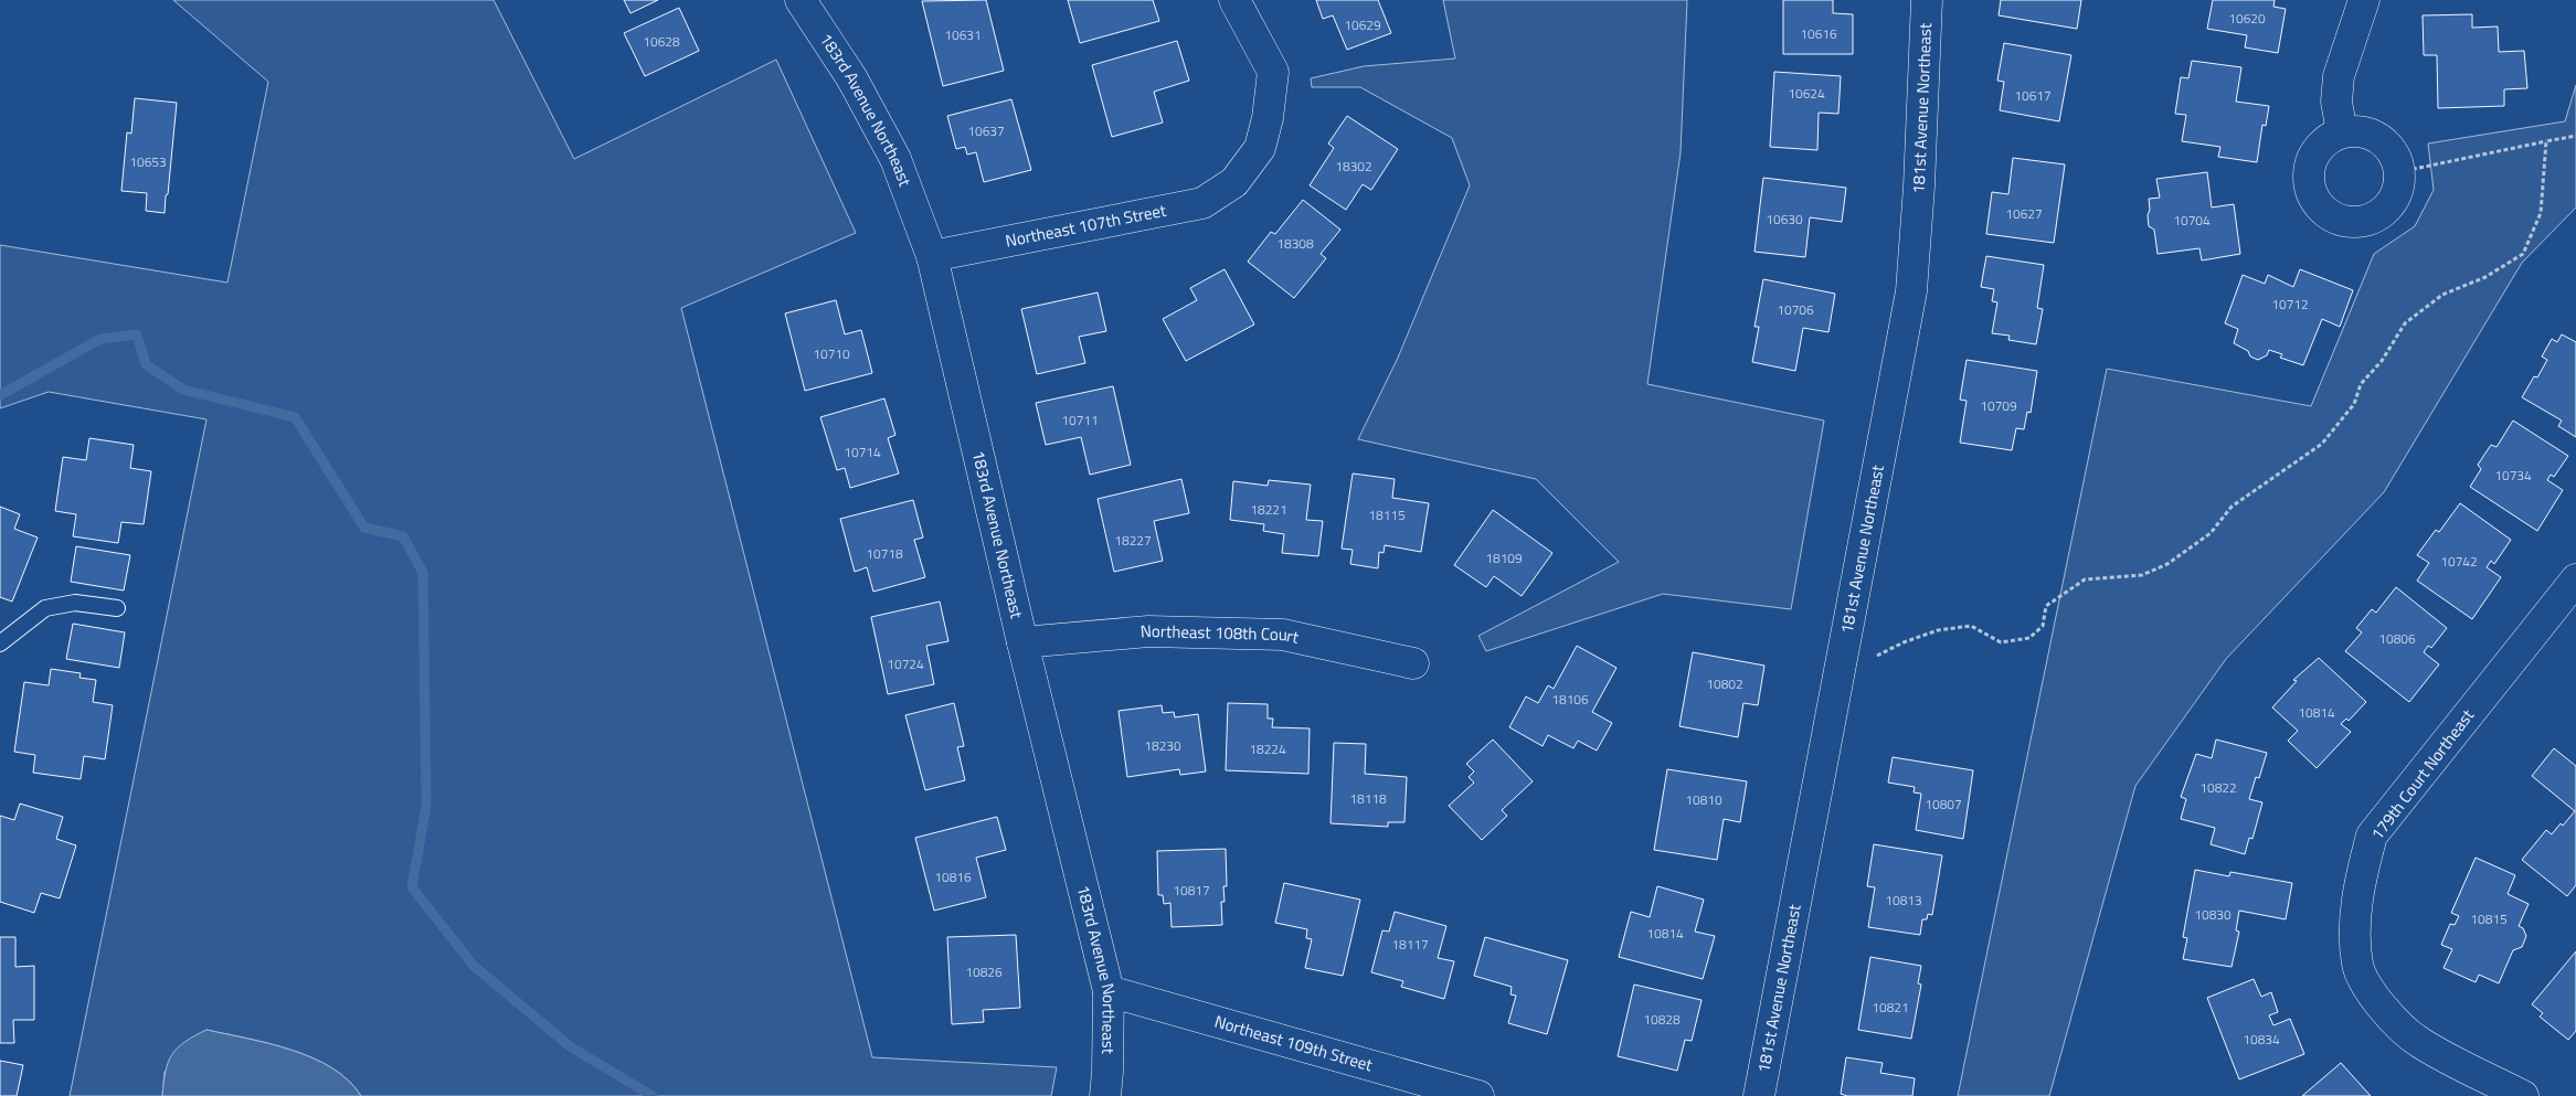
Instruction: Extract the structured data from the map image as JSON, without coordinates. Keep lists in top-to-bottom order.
{
  "streets": {
    "street": [
      "181st Avenue Northeast",
      "183rd Avenue Northeast",
      "Northeast 107th Street",
      "Northeast 108th Court",
      "179th Court Northeast",
      "Northeast 109th Street"
    ]
  },
  "crossings": [
    ["183rd Avenue Northeast", "Northeast 107th Street"],
    ["183rd Avenue Northeast", "Northeast 108th Court"],
    ["183rd Avenue Northeast", "Northeast 109th Street"]
  ],
  "house_numbers": [
    "10620",
    "10629",
    "10616",
    "10631",
    "10628",
    "10624",
    "10617",
    "10637",
    "10653",
    "18302",
    "10627",
    "10630",
    "10704",
    "18308",
    "10712",
    "10706",
    "10710",
    "10709",
    "10711",
    "10714",
    "10734",
    "18221",
    "18115",
    "18227",
    "10718",
    "18109",
    "10742",
    "10806",
    "10724",
    "10802",
    "18106",
    "10814",
    "18230",
    "18224",
    "10822",
    "18118",
    "10810",
    "10807",
    "10816",
    "10817",
    "10813",
    "10830",
    "10815",
    "10814",
    "18117",
    "10826",
    "10821",
    "10828",
    "10834"
  ]
}
